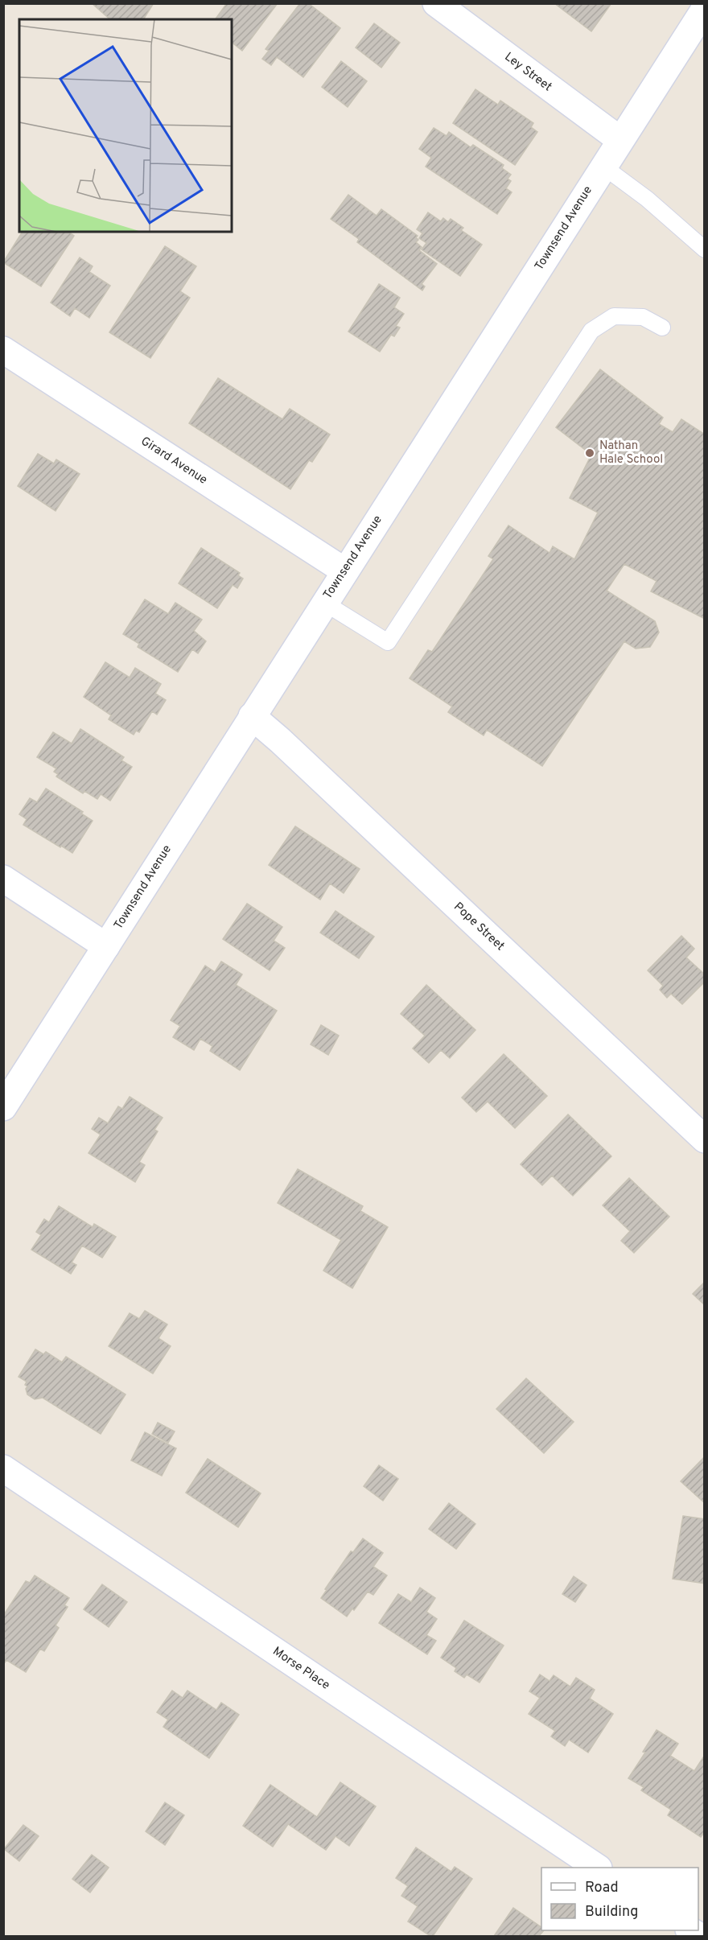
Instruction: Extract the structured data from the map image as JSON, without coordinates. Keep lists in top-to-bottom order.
{
  "streets": {
    "street": [
      "Ley Street",
      "Townsend Avenue",
      "Girard Avenue",
      "Pope Street",
      "Morse Place"
    ]
  },
  "crossings": [
    ["Ley Street", "Townsend Avenue"],
    ["Townsend Avenue", "Girard Avenue"],
    ["Townsend Avenue", "Pope Street"]
  ],
  "places": ["Nathan Hale School"],
  "legend": ["Road", "Building"]
}
